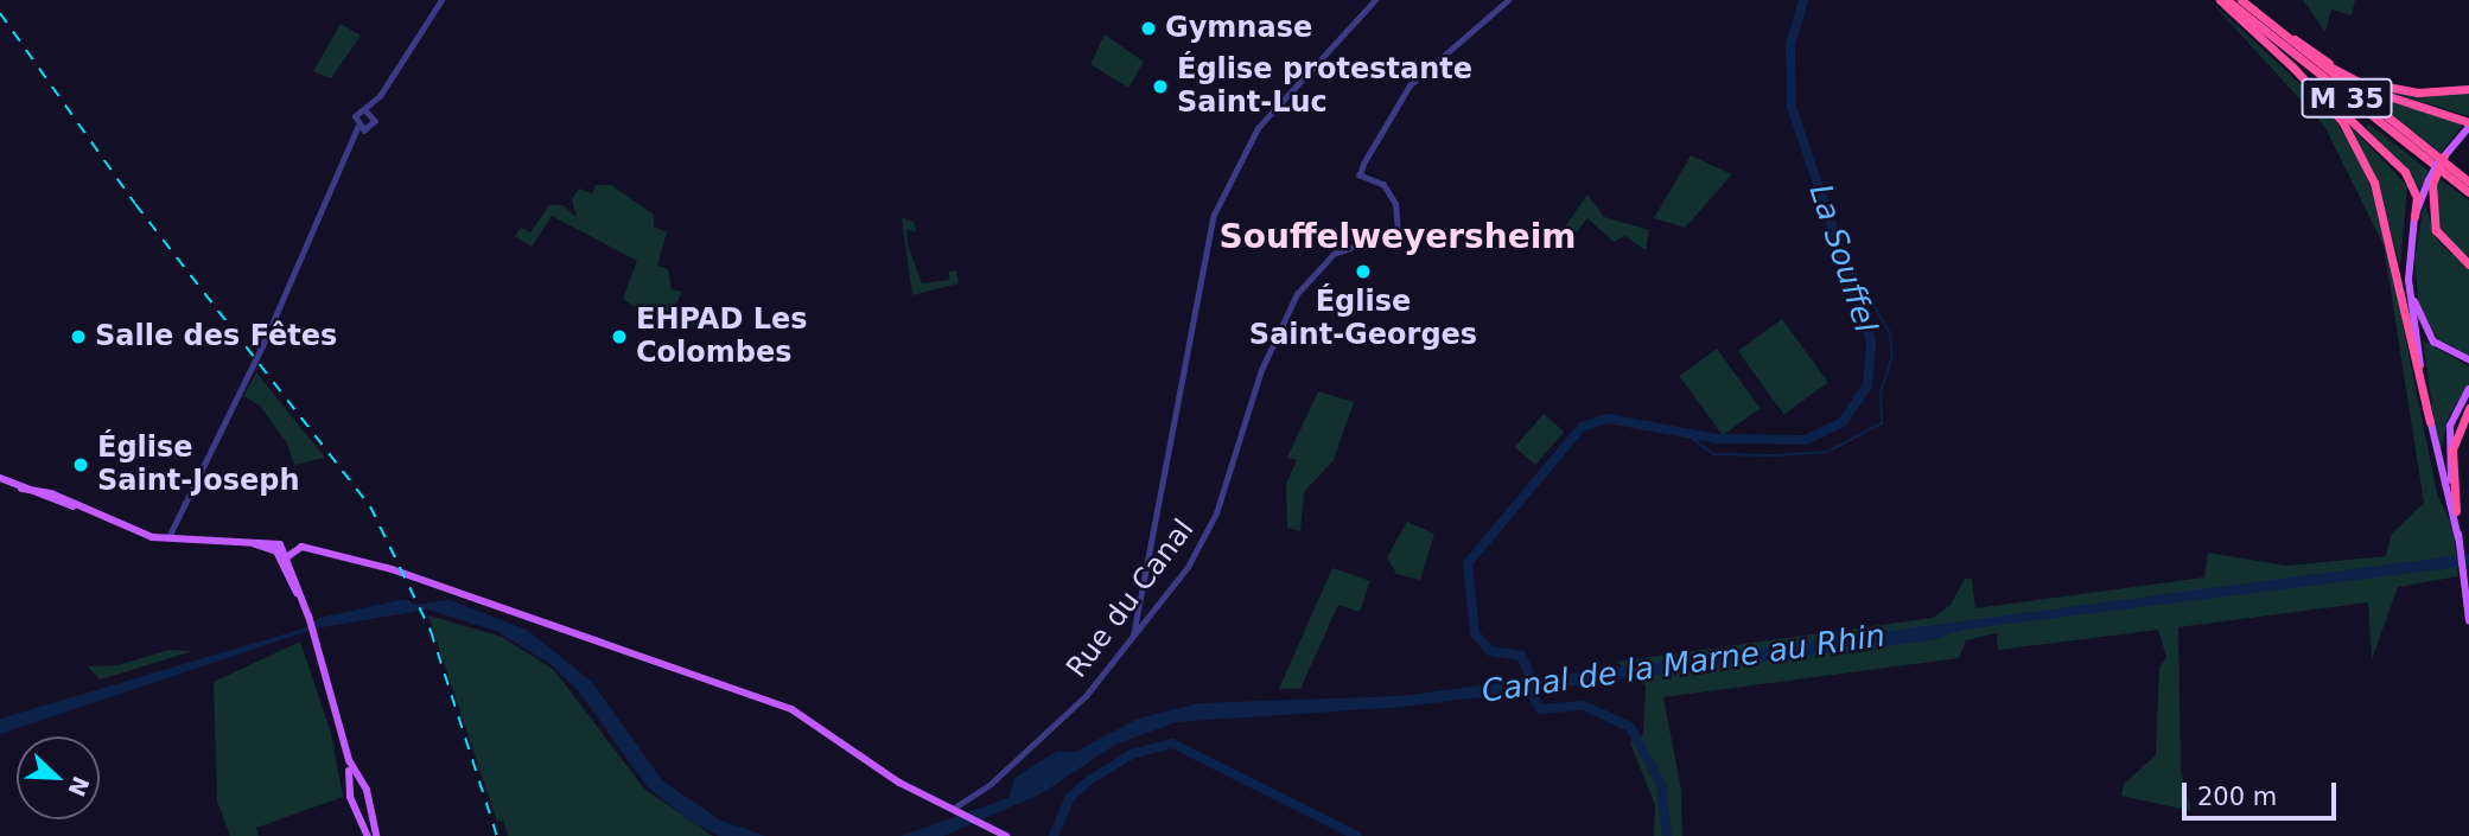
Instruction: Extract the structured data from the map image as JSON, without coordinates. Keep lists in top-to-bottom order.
{
  "streets": {
    "highway": ["M 35"],
    "street": ["Rue du Canal"]
  },
  "districts": ["Souffelweyersheim"],
  "water": ["La Souffel", "Canal de la Marne au Rhin"],
  "places": [
    "Gymnase",
    "Église protestante Saint-Luc",
    "Église Saint-Georges",
    "Salle des Fêtes",
    "EHPAD Les Colombes",
    "Église Saint-Joseph"
  ],
  "scale_bar": "200 m",
  "north": "bottom right"
}
